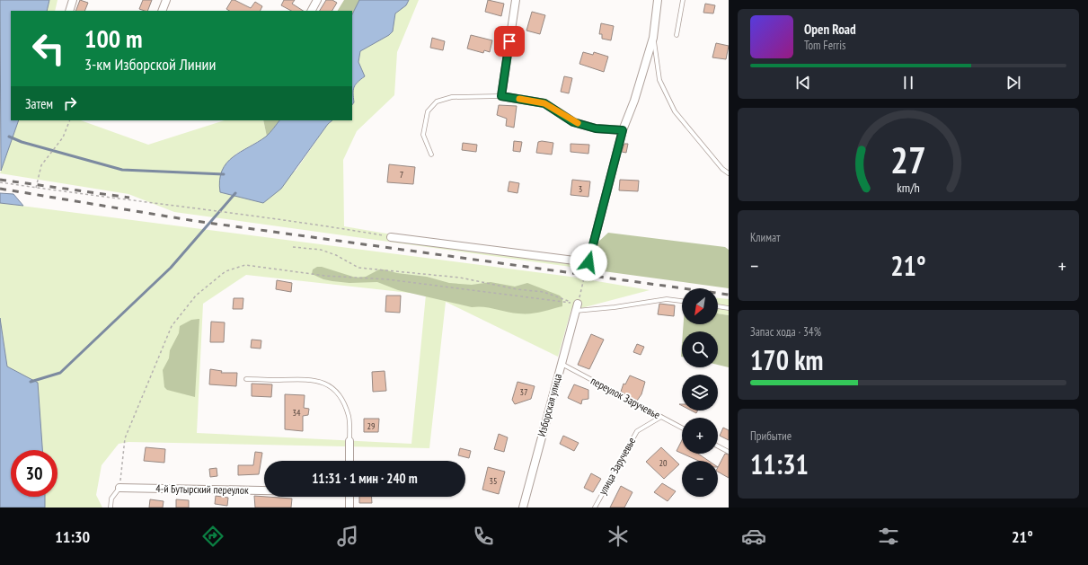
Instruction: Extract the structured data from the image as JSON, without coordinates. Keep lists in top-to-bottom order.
{
  "streets": {
    "street": ["Изборская улица", "4-й Бутырский переулок"],
    "lane": ["переулок Заручевье", "улица Заручевье"]
  },
  "crossings": [
    ["переулок Заручевье", "Изборская улица"],
    ["переулок Заручевье", "улица Заручевье"]
  ],
  "house_numbers": [
    "7",
    "3",
    "37",
    "34",
    "29",
    "20",
    "35"
  ],
  "north": "bottom left",
  "page": {
    "turn": ["100 m", "3-км Изборской Линии"],
    "song": ["Open Road", "Tom Ferris"],
    "then": "Затем",
    "tile": [
      "Климат",
      ["Запас хода · 34%", "170 km"],
      ["Прибытие", "11:31"]
    ],
    "heat": ["−", "21°", "+"],
    "map_buttons": ["+", "−"],
    "limit": "30",
    "trip": "11:31 · 1 мин · 240 m",
    "tabs": ["11:30", "21°"],
    "gauge": ["27", "km/h"]
  }
}
